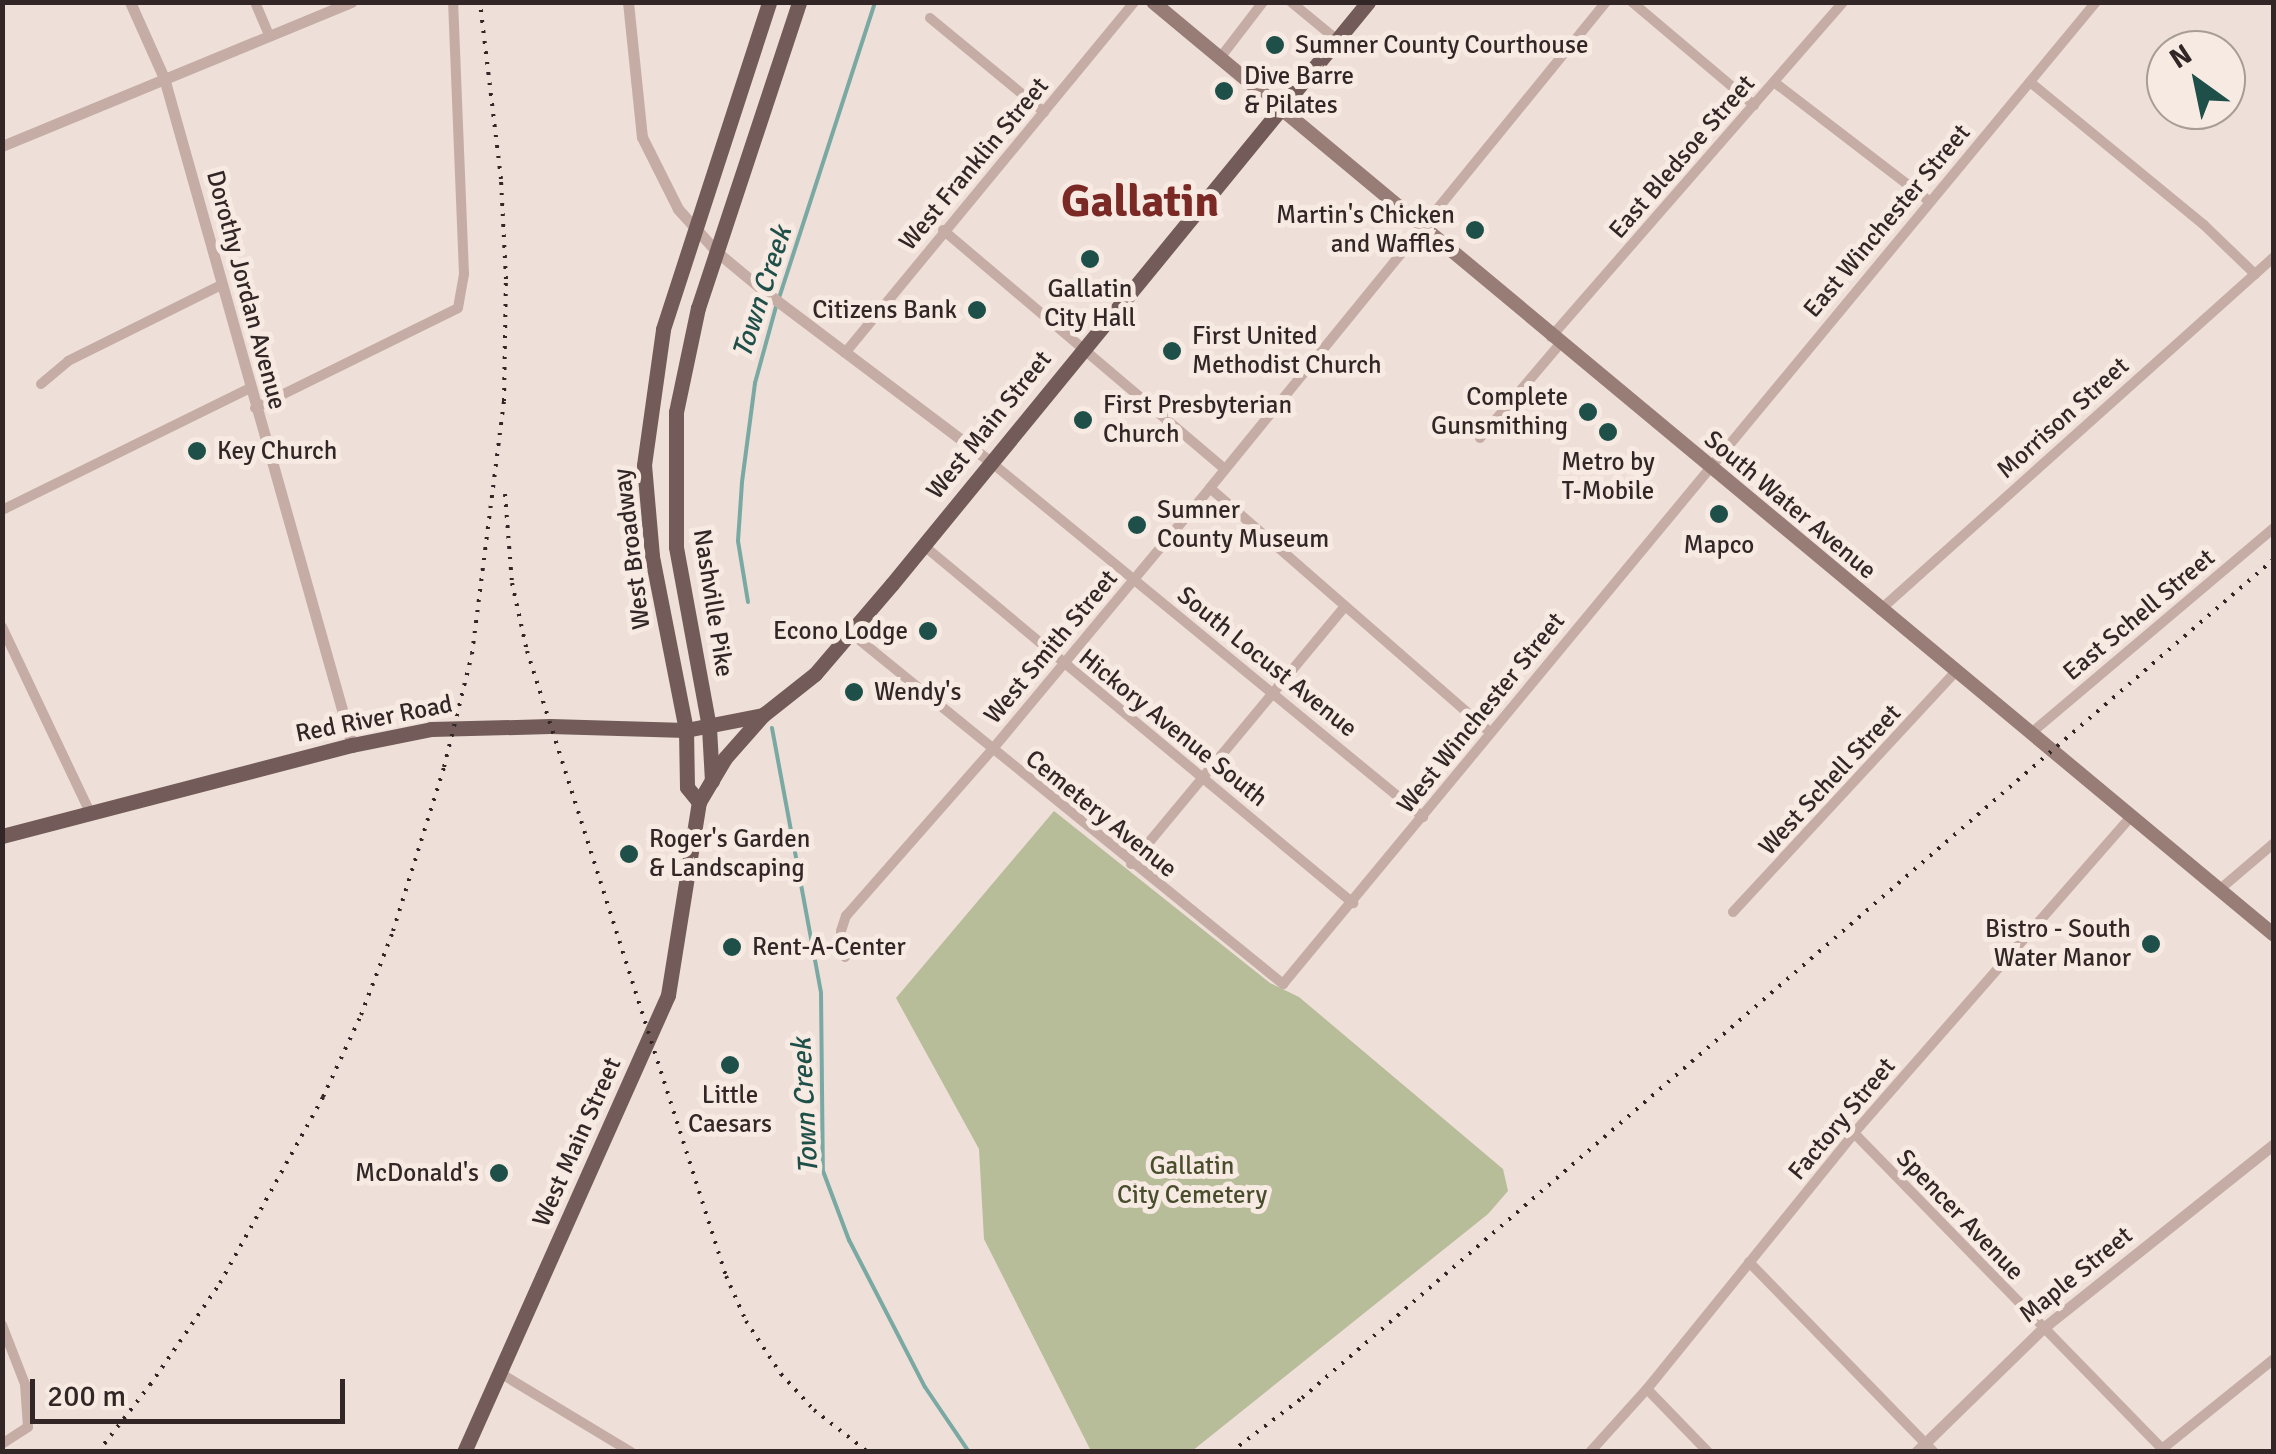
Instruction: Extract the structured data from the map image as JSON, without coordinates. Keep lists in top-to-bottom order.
{
  "streets": {
    "main road": [
      "West Main Street",
      "South Water Avenue",
      "West Broadway",
      "Nashville Pike",
      "Red River Road"
    ],
    "street": [
      "East Bledsoe Street",
      "West Franklin Street",
      "East Winchester Street",
      "Dorothy Jordan Avenue",
      "Morrison Street",
      "East Schell Street",
      "West Smith Street",
      "South Locust Avenue",
      "West Winchester Street",
      "Hickory Avenue South",
      "West Schell Street",
      "Cemetery Avenue",
      "Factory Street",
      "Spencer Avenue",
      "Maple Street"
    ]
  },
  "crossings": [
    ["East Bledsoe Street", "South Water Avenue"],
    ["East Winchester Street", "South Water Avenue"],
    ["East Winchester Street", "West Winchester Street"],
    ["Dorothy Jordan Avenue", "Red River Road"],
    ["Morrison Street", "South Water Avenue"],
    ["West Main Street", "South Water Avenue"],
    ["West Main Street", "West Broadway"],
    ["West Main Street", "South Locust Avenue"],
    ["West Main Street", "Red River Road"],
    ["West Main Street", "Hickory Avenue South"],
    ["West Main Street", "Cemetery Avenue"],
    ["South Water Avenue", "East Schell Street"],
    ["South Water Avenue", "West Smith Street"],
    ["South Water Avenue", "West Winchester Street"],
    ["South Water Avenue", "West Schell Street"],
    ["South Water Avenue", "Factory Street"],
    ["West Broadway", "Red River Road"],
    ["Nashville Pike", "Red River Road"],
    ["West Smith Street", "South Locust Avenue"],
    ["West Smith Street", "Hickory Avenue South"],
    ["West Smith Street", "Cemetery Avenue"],
    ["South Locust Avenue", "West Winchester Street"],
    ["West Winchester Street", "Hickory Avenue South"],
    ["West Winchester Street", "Cemetery Avenue"],
    ["Factory Street", "Spencer Avenue"],
    ["Spencer Avenue", "Maple Street"]
  ],
  "districts": ["Gallatin"],
  "water": ["Town Creek"],
  "parks": ["Gallatin City Cemetery"],
  "places": [
    "Sumner County Courthouse",
    "Dive Barre & Pilates",
    "Martin's Chicken and Waffles",
    "Gallatin City Hall",
    "Citizens Bank",
    "First United Methodist Church",
    "Complete Gunsmithing",
    "First Presbyterian Church",
    "Metro by T-Mobile",
    "Key Church",
    "Mapco",
    "Sumner County Museum",
    "Econo Lodge",
    "Wendy's",
    "Roger's Garden & Landscaping",
    "Bistro - South Water Manor",
    "Rent-A-Center",
    "Little Caesars",
    "McDonald's"
  ],
  "scale_bar": "200 m",
  "north": "top left"
}
